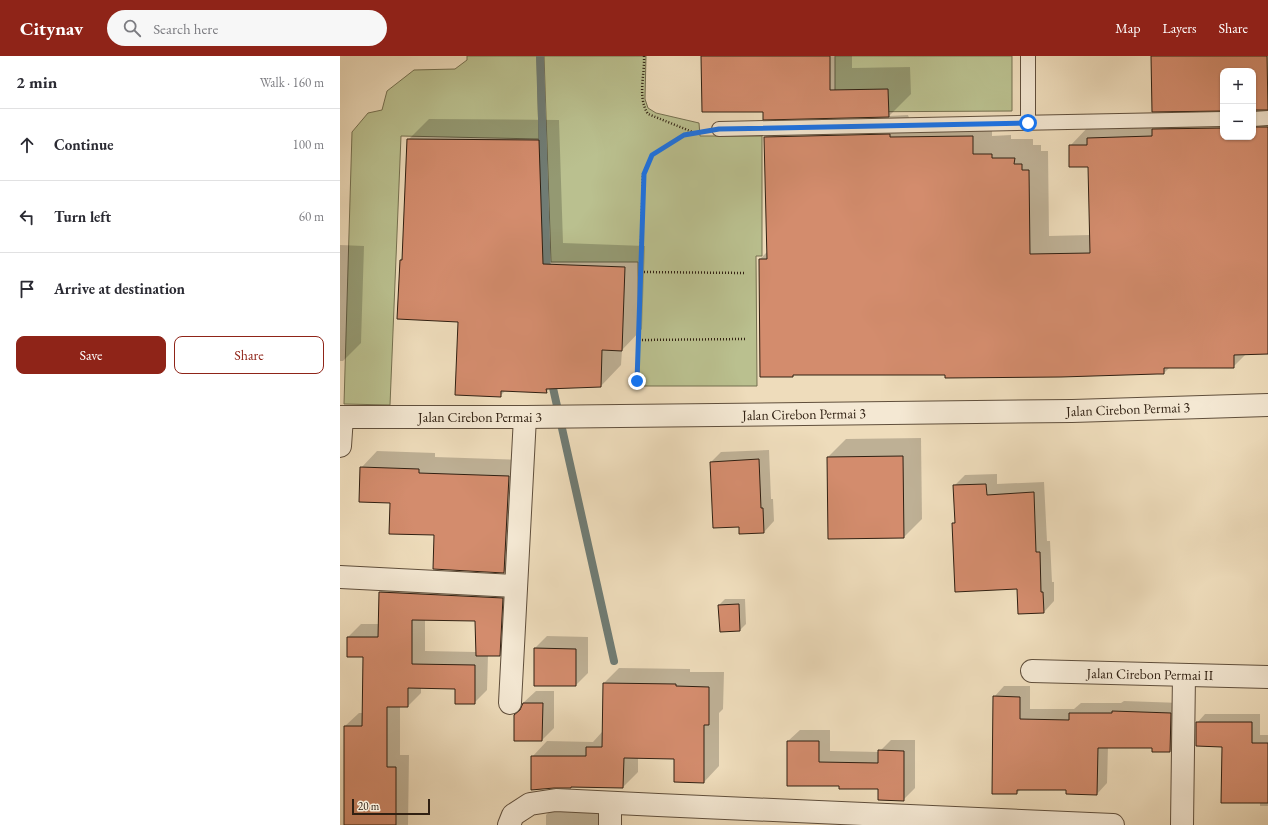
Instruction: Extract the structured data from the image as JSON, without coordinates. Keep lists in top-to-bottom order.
{
  "streets": {
    "street": ["Jalan Cirebon Permai 3", "Jalan Cirebon Permai II"]
  },
  "scale_bar": "20 m",
  "page": {
    "header": "Citynav",
    "search": "Search here",
    "nav": ["Map", "Layers", "Share"],
    "heading": ["2 min", "Walk · 160 m"],
    "map_buttons": ["+", "−"],
    "list": [
      ["Continue", "100 m"],
      ["Turn left", "60 m"],
      "Arrive at destination"
    ],
    "buttons": ["Save", "Share"],
    "scale": "20 m"
  }
}
